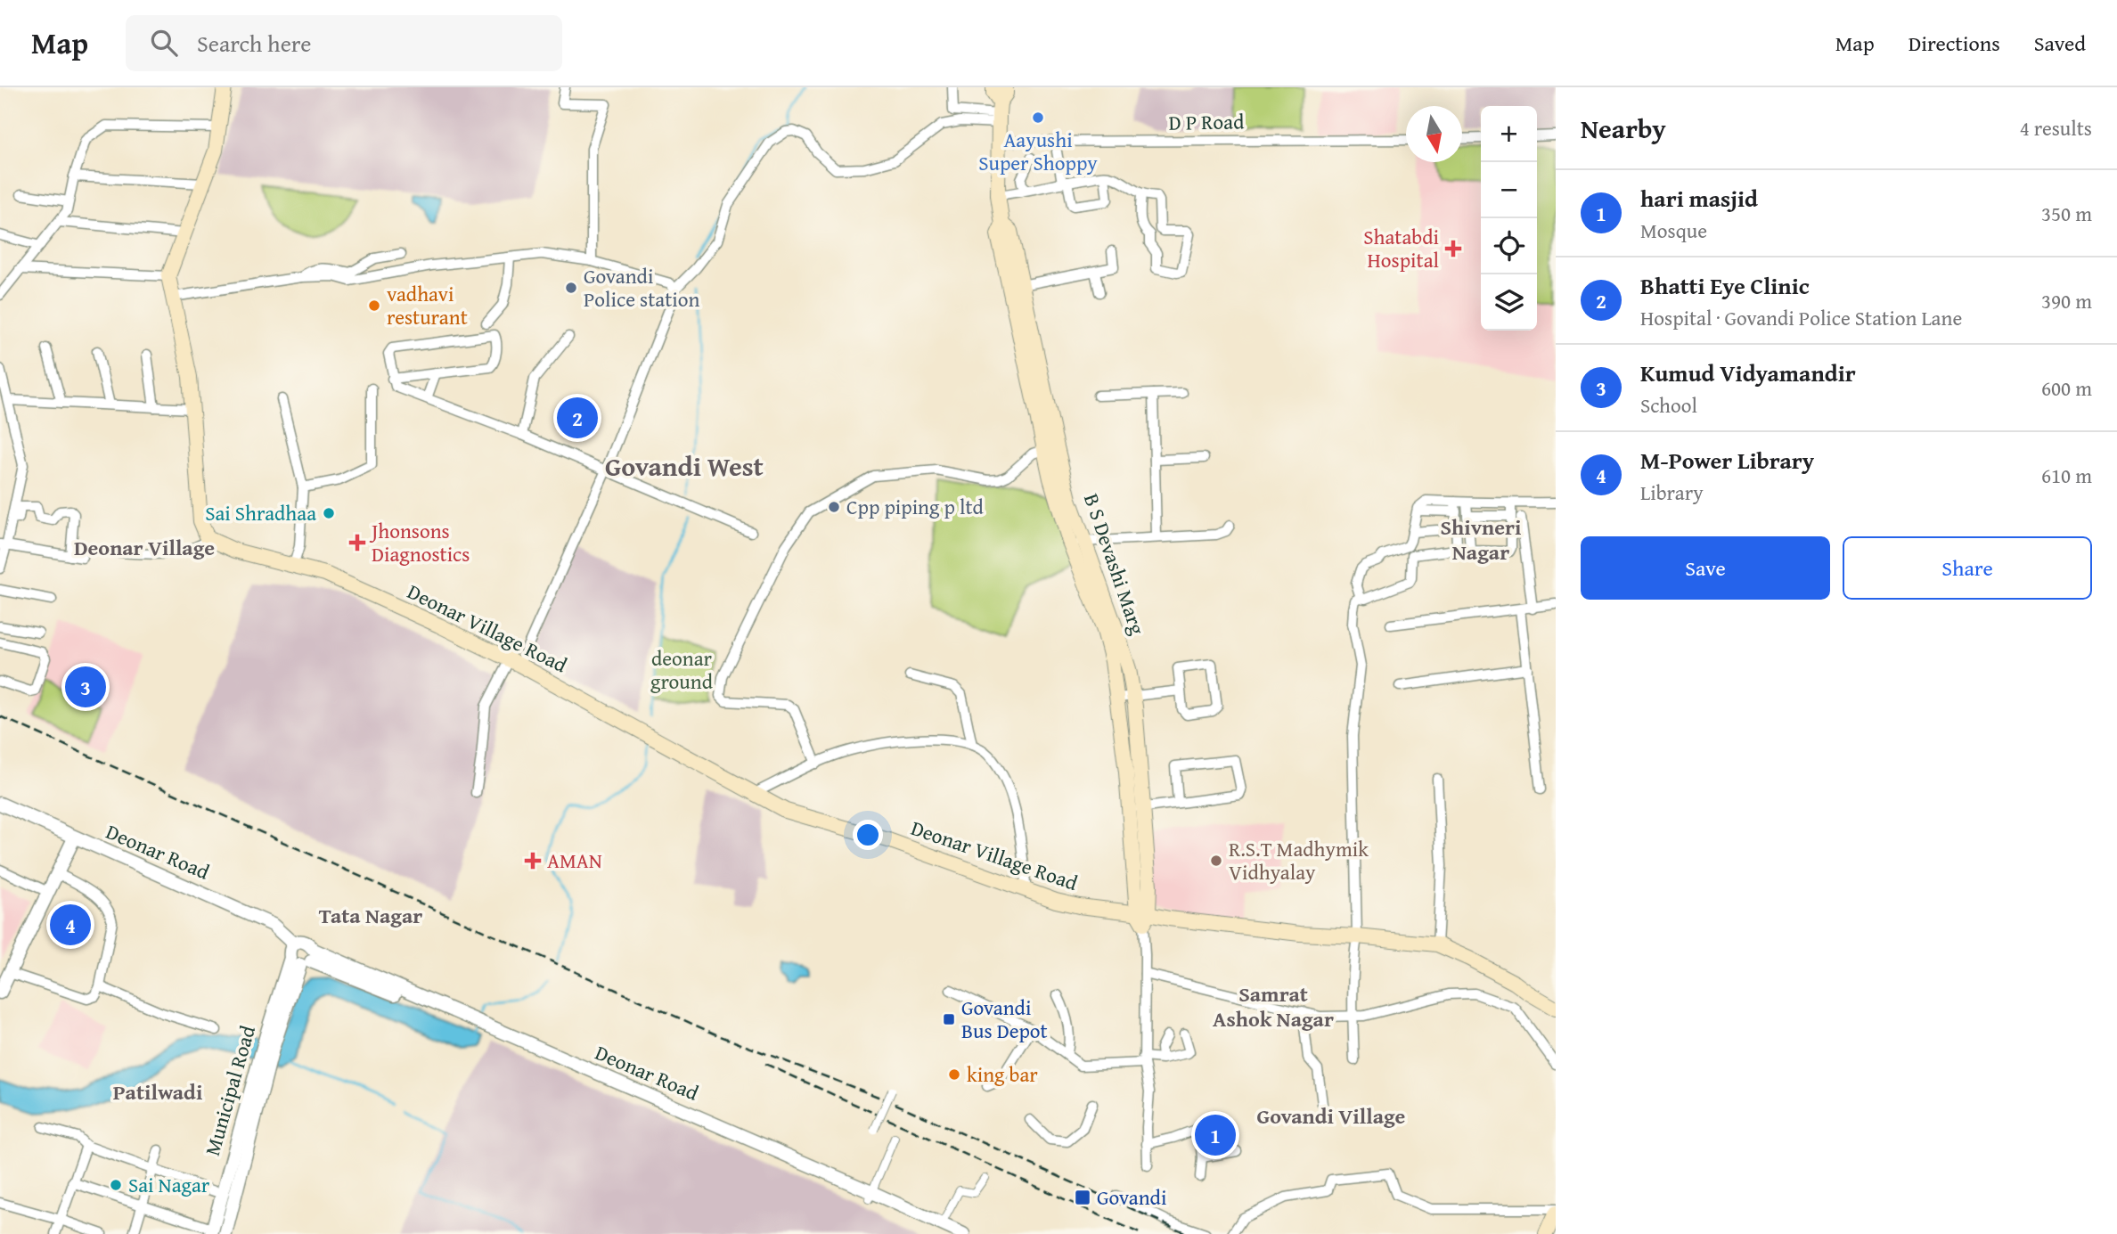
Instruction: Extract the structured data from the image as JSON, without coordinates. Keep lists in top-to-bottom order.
{
  "streets": {
    "main road": ["B S Devashi Marg", "Deonar Village Road"],
    "street": ["D P Road", "Deonar Road", "Municipal Road"]
  },
  "crossings": [
    ["D P Road", "B S Devashi Marg"],
    ["B S Devashi Marg", "Deonar Village Road"],
    ["Deonar Road", "Municipal Road"]
  ],
  "districts": [
    "Govandi West",
    "Shivneri Nagar",
    "Deonar Village",
    "Tata Nagar",
    "Samrat Ashok Nagar",
    "Patilwadi",
    "Govandi Village"
  ],
  "parks": ["deonar ground"],
  "places": {
    "other": [
      "Aayushi Super Shoppy",
      "Govandi Police station",
      "vadhavi resturant",
      "Cpp piping p ltd",
      "Sai Shradhaa",
      "R.S.T Madhymik Vidhyalay",
      "king bar",
      "Sai Nagar"
    ],
    "health": ["Shatabdi Hospital", "Jhonsons Diagnostics", "AMAN"],
    "transit": ["Govandi Bus Depot", "Govandi"]
  },
  "north": "bottom",
  "page": {
    "header": "Map",
    "search": "Search here",
    "nav": ["Map", "Directions", "Saved"],
    "heading": ["Nearby", "4 results"],
    "map_buttons": ["+", "−"],
    "list": [
      {
        "mark": "1",
        "name": "hari masjid",
        "note": "Mosque",
        "value": "350 m"
      },
      {
        "mark": "2",
        "name": "Bhatti Eye Clinic",
        "note": "Hospital · Govandi Police Station Lane",
        "value": "390 m"
      },
      {
        "mark": "3",
        "name": "Kumud Vidyamandir",
        "note": "School",
        "value": "600 m"
      },
      {
        "mark": "4",
        "name": "M-Power Library",
        "note": "Library",
        "value": "610 m"
      }
    ],
    "pins": [
      "2",
      "3",
      "4",
      "1"
    ],
    "buttons": ["Save", "Share"]
  }
}
